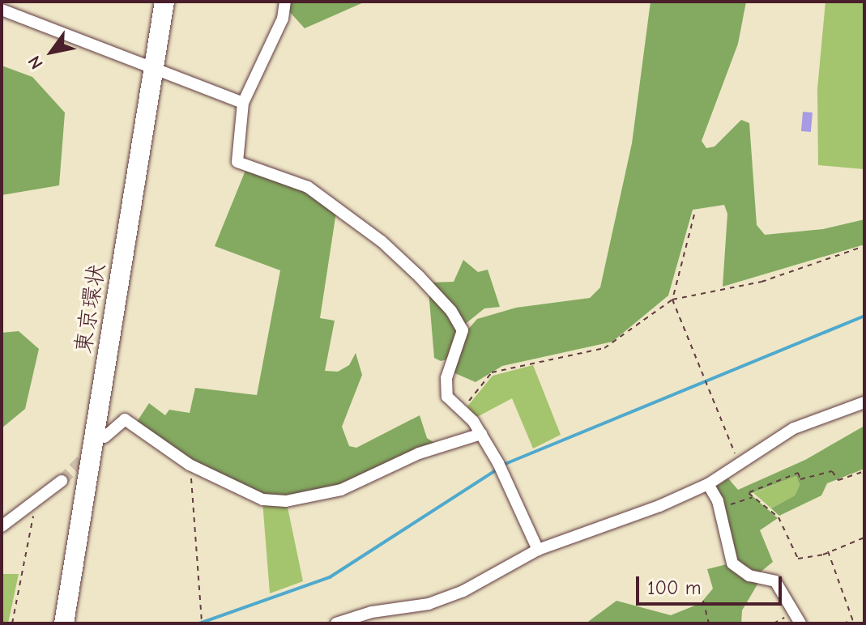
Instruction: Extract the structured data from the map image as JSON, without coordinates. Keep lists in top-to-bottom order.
{
  "streets": {
    "highway": ["東京環状"]
  },
  "scale_bar": "100 m",
  "north": "bottom left"
}
